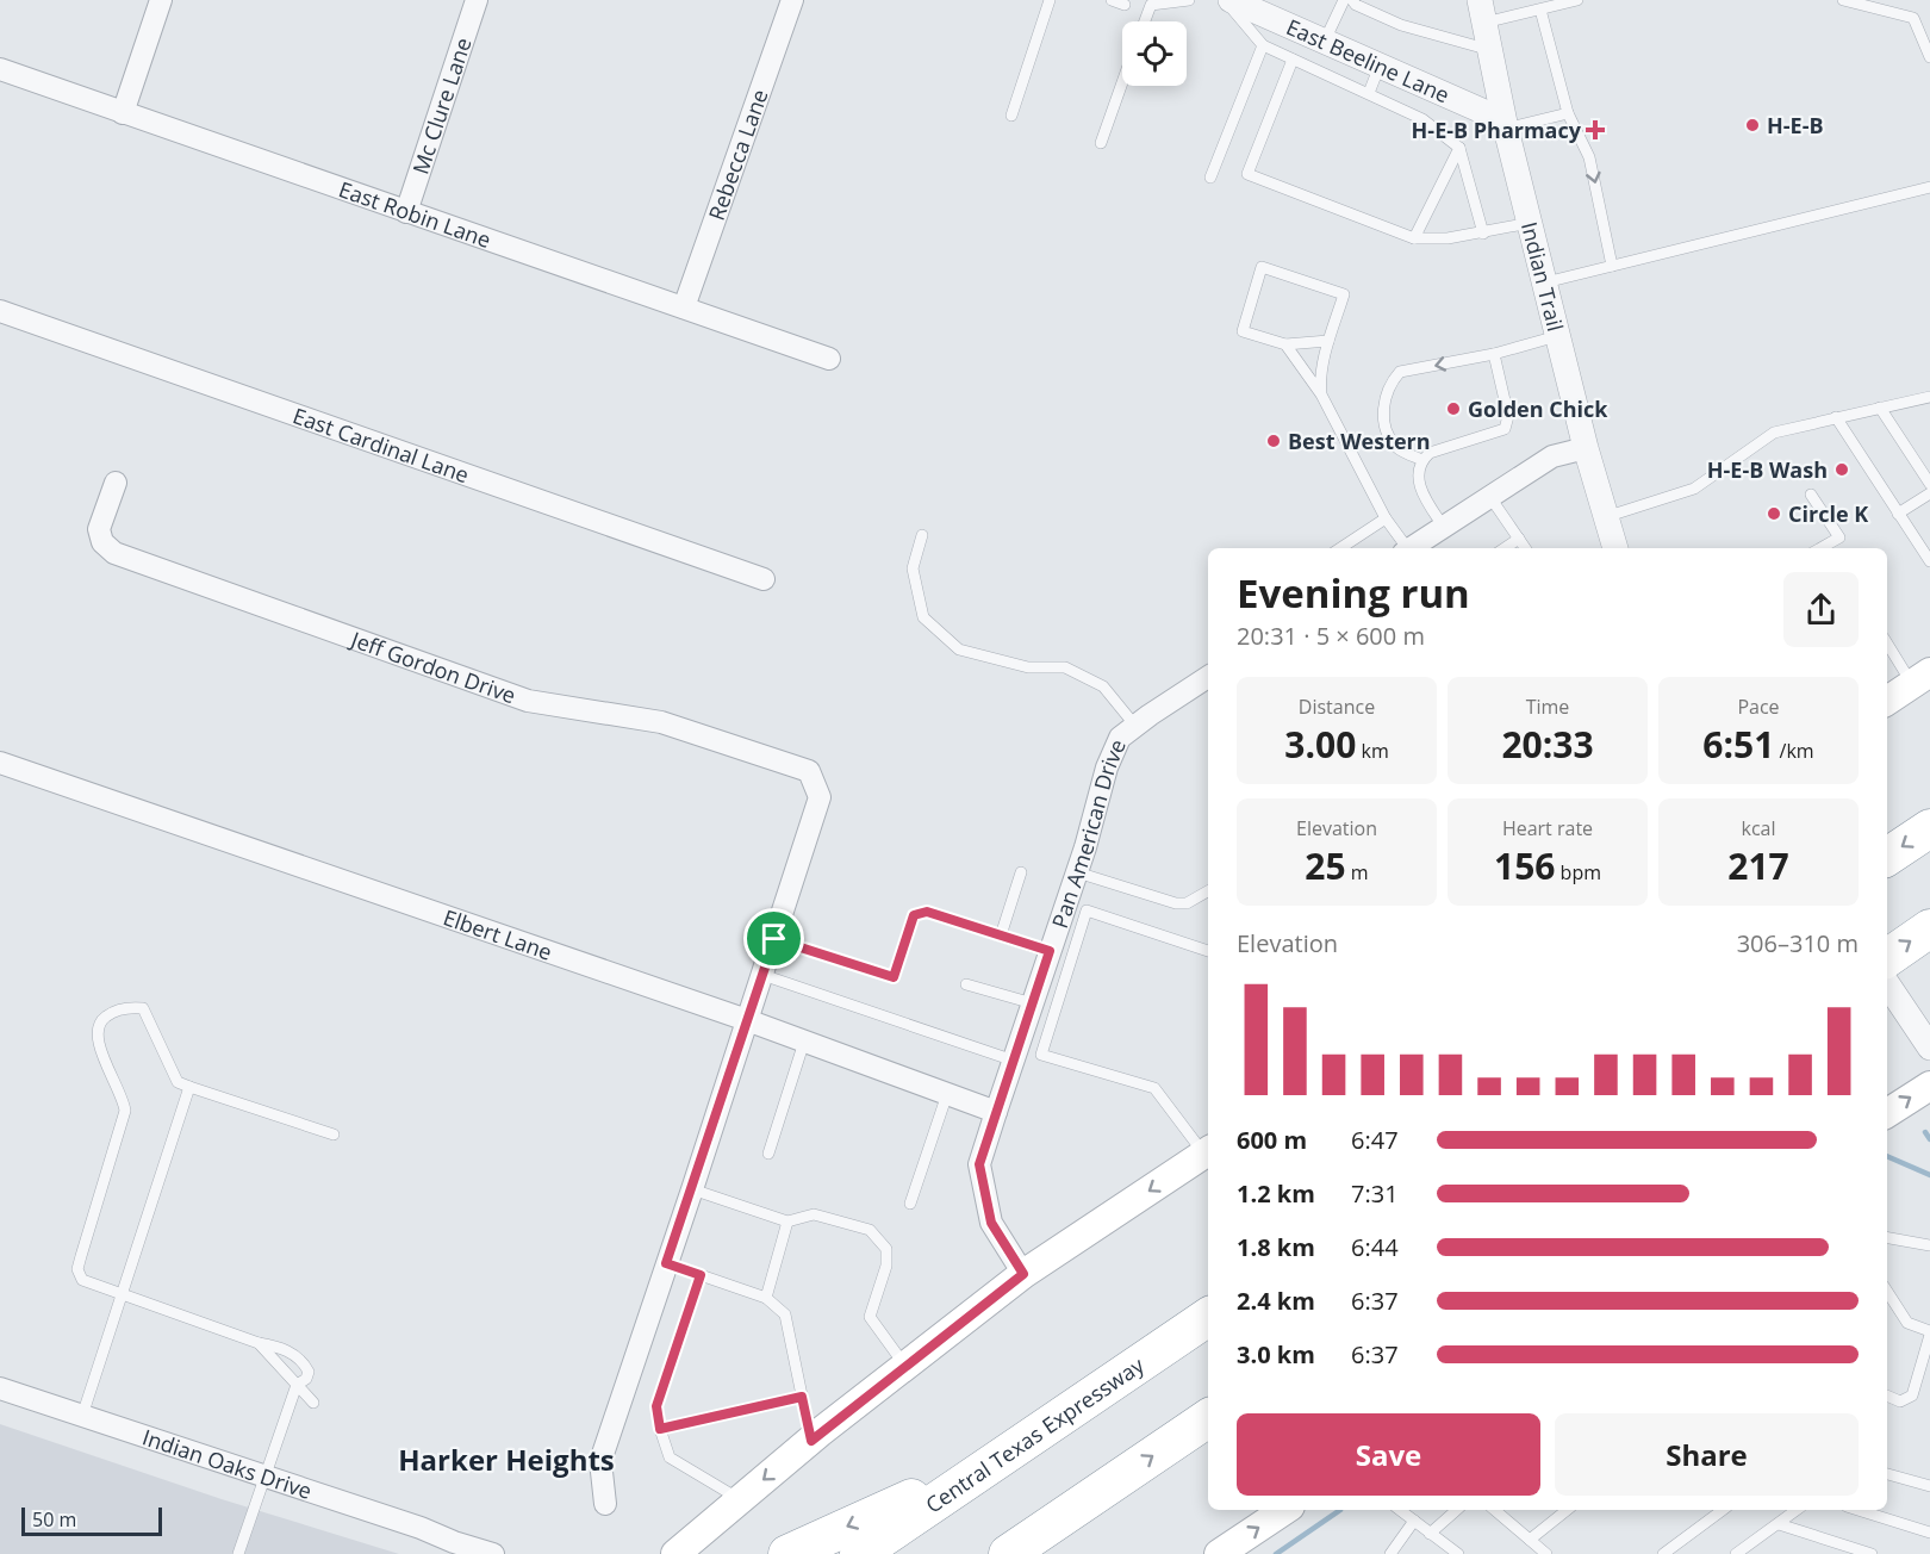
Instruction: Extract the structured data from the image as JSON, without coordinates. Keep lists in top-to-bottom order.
{
  "streets": {
    "highway": ["Central Texas Expressway"],
    "street": [
      "East Beeline Lane",
      "Mc Clure Lane",
      "Rebecca Lane",
      "East Robin Lane",
      "Indian Trail",
      "East Cardinal Lane",
      "Jeff Gordon Drive",
      "Pan American Drive",
      "Elbert Lane",
      "Indian Oaks Drive"
    ]
  },
  "crossings": [
    ["East Beeline Lane", "Indian Trail"],
    ["Mc Clure Lane", "East Robin Lane"],
    ["Rebecca Lane", "East Robin Lane"],
    ["Pan American Drive", "Elbert Lane"]
  ],
  "districts": ["Harker Heights"],
  "places": {
    "other": [
      "H-E-B",
      "Golden Chick",
      "Best Western",
      "H-E-B Wash",
      "Circle K"
    ],
    "health": ["H-E-B Pharmacy"]
  },
  "scale_bar": "50 m",
  "page": {
    "heading": ["Evening run", "20:31 · 5 × 600 m"],
    "stats": [
      ["Distance", "3.00 km"],
      ["Time", "20:33"],
      ["Pace", "6:51 /km"],
      ["Elevation", "25 m"],
      ["Heart rate", "156 bpm"],
      ["kcal", "217"]
    ],
    "chart": ["Elevation", "306–310 m"],
    "list": [
      {
        "name": "600 m",
        "note": "6:47"
      },
      {
        "name": "1.2 km",
        "note": "7:31"
      },
      {
        "name": "1.8 km",
        "note": "6:44"
      },
      {
        "name": "2.4 km",
        "note": "6:37"
      },
      {
        "name": "3.0 km",
        "note": "6:37"
      }
    ],
    "buttons": ["Save", "Share"],
    "scale": "50 m"
  }
}
